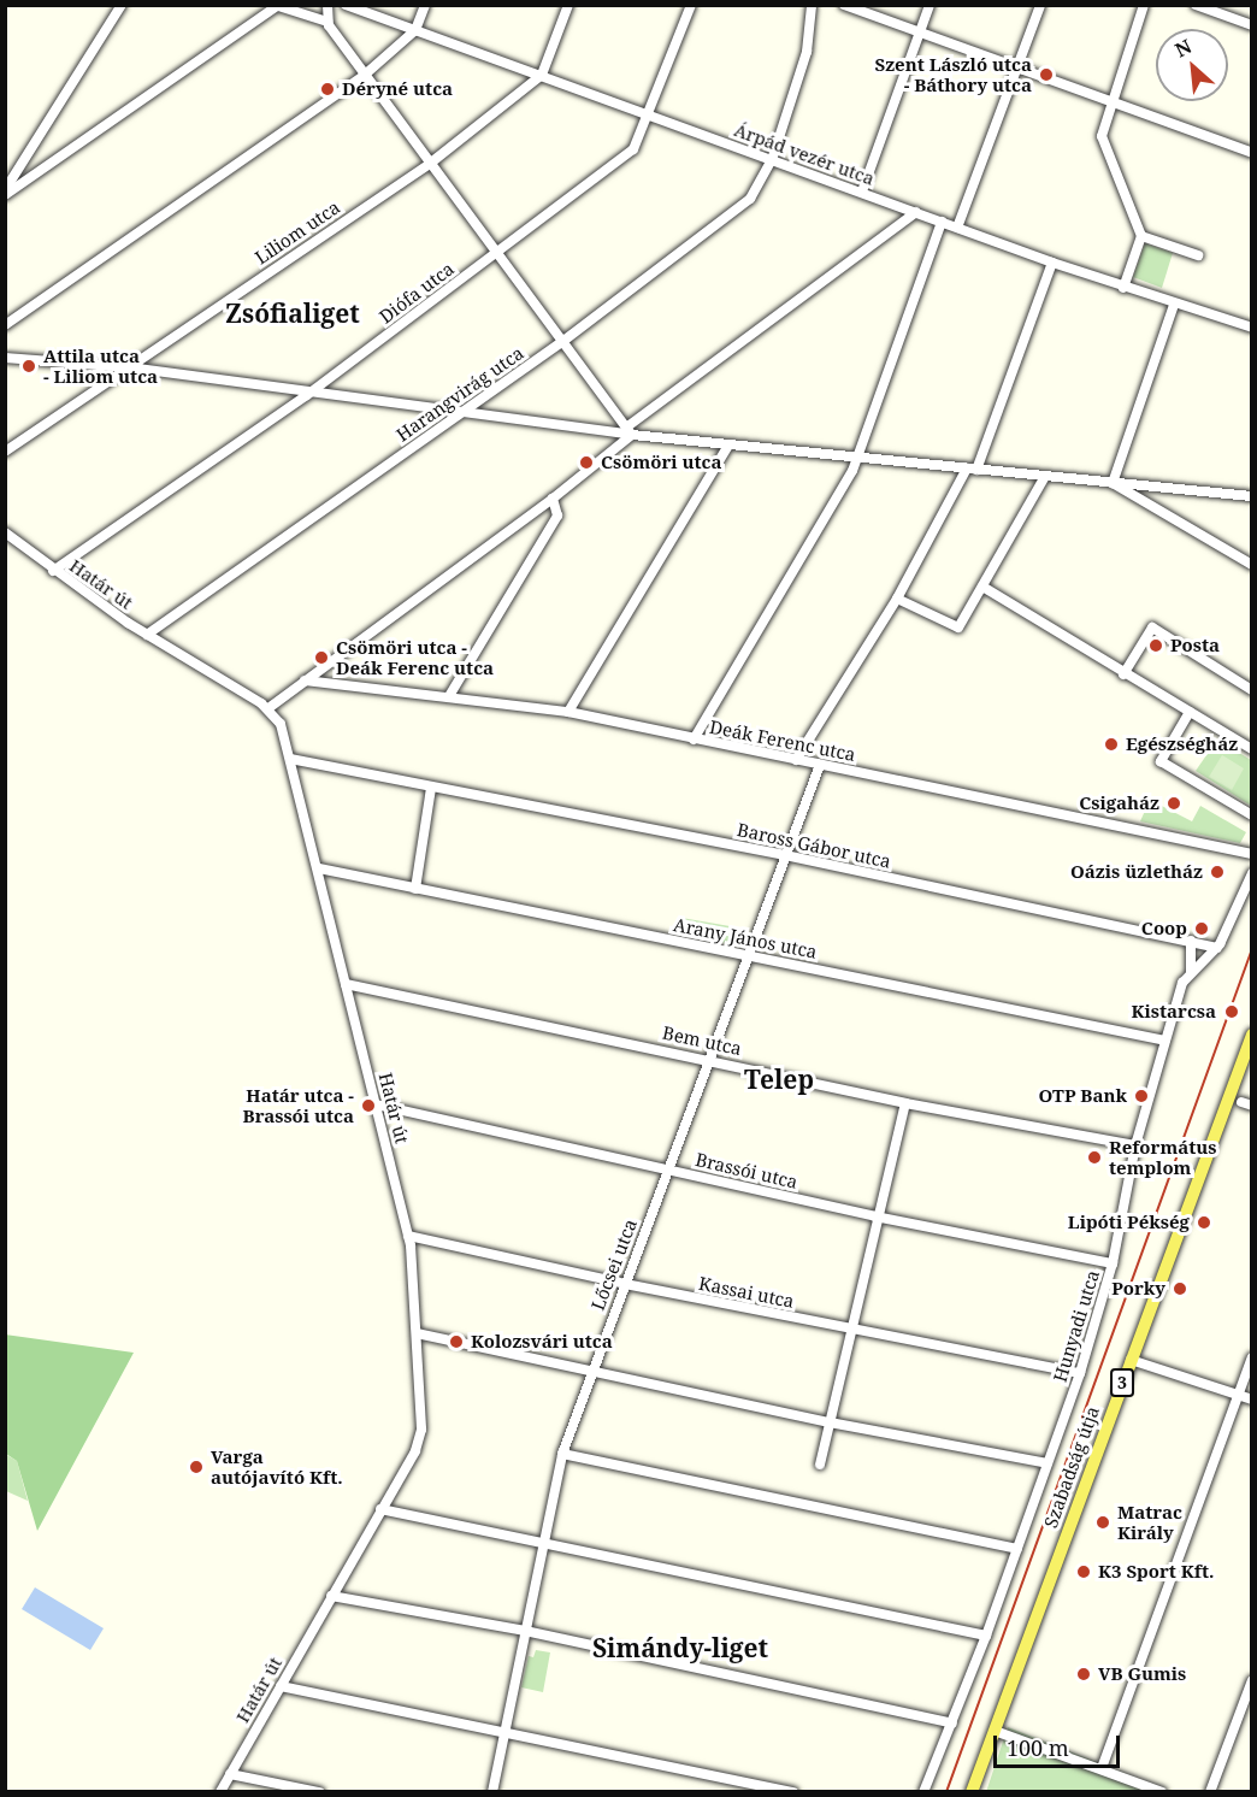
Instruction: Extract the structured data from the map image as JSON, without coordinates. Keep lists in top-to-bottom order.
{
  "streets": {
    "main road": ["3", "Szabadság útja"],
    "street": [
      "Árpád vezér utca",
      "Liliom utca",
      "Diófa utca",
      "Harangvirág utca",
      "Határ út",
      "Deák Ferenc utca",
      "Baross Gábor utca",
      "Arany János utca",
      "Bem utca",
      "Brassói utca",
      "Lőcsei utca",
      "Kassai utca",
      "Hunyadi utca"
    ]
  },
  "crossings": [
    ["Árpád vezér utca", "Liliom utca"],
    ["Árpád vezér utca", "Diófa utca"],
    ["Árpád vezér utca", "Harangvirág utca"],
    ["Diófa utca", "Határ út"],
    ["Harangvirág utca", "Határ út"],
    ["Határ út", "Baross Gábor utca"],
    ["Határ út", "Arany János utca"],
    ["Határ út", "Bem utca"],
    ["Határ út", "Brassói utca"],
    ["Határ út", "Kassai utca"],
    ["Deák Ferenc utca", "Lőcsei utca"],
    ["Baross Gábor utca", "Lőcsei utca"],
    ["Baross Gábor utca", "Hunyadi utca"],
    ["Arany János utca", "Lőcsei utca"],
    ["Arany János utca", "Hunyadi utca"],
    ["Bem utca", "Lőcsei utca"],
    ["Bem utca", "Hunyadi utca"],
    ["Brassói utca", "Lőcsei utca"],
    ["Brassói utca", "Hunyadi utca"],
    ["Lőcsei utca", "Kassai utca"],
    ["Kassai utca", "Hunyadi utca"]
  ],
  "districts": ["Zsófialiget", "Telep", "Simándy-liget"],
  "places": [
    "Szent László utca - Báthory utca",
    "Déryné utca",
    "Attila utca - Liliom utca",
    "Csömöri utca",
    "Posta",
    "Csömöri utca - Deák Ferenc utca",
    "Egészségház",
    "Csigaház",
    "Oázis üzletház",
    "Coop",
    "Kistarcsa",
    "OTP Bank",
    "Határ utca - Brassói utca",
    "Református templom",
    "Lipóti Pékség",
    "Porky",
    "Kolozsvári utca",
    "Varga autójavító Kft.",
    "Matrac Király",
    "K3 Sport Kft.",
    "VB Gumis"
  ],
  "scale_bar": "100 m",
  "north": "top left"
}
